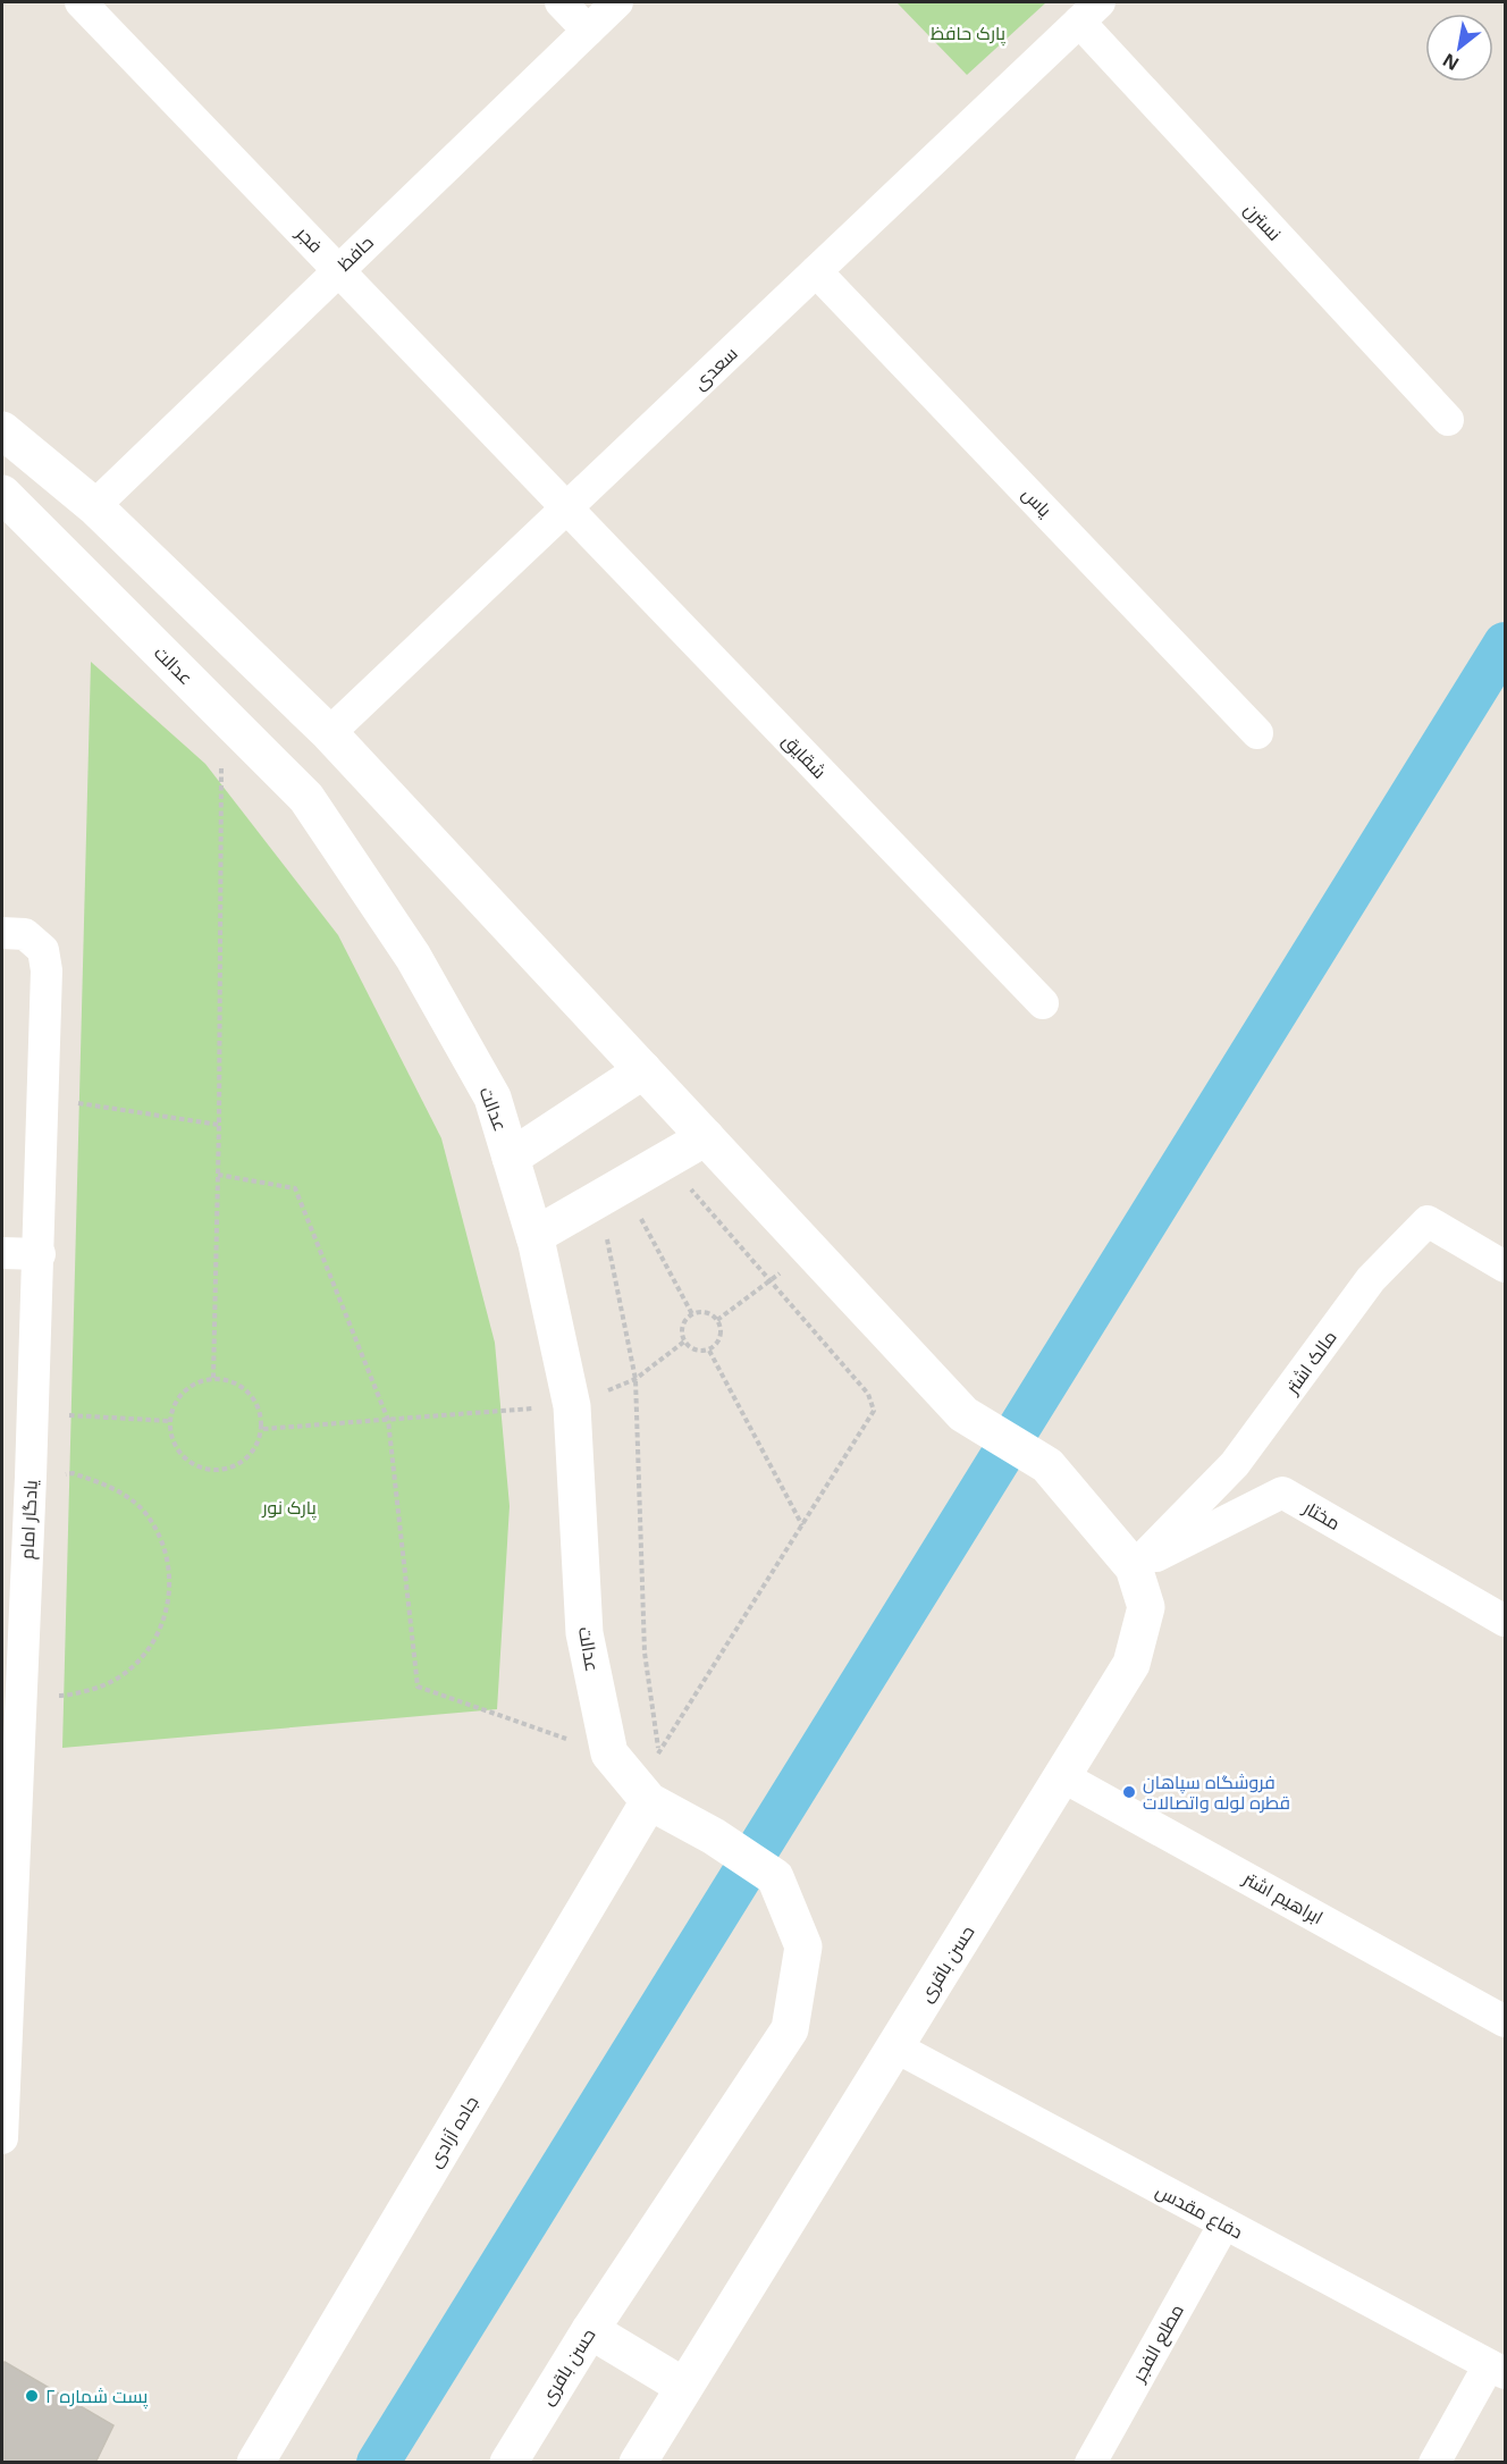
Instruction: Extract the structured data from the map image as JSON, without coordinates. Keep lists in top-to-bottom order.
{
  "streets": {
    "main road": ["عدالت", "حسن باقری", "جاده آزادی"],
    "street": [
      "نسترن",
      "فجر",
      "حافظ",
      "سعدی",
      "یاس",
      "شقایق",
      "مالک اشتر",
      "مختار",
      "یادگار امام",
      "ابراهیم اشتر",
      "دفاع مقدس",
      "مطلع الفجر"
    ]
  },
  "crossings": [
    ["نسترن", "سعدی"],
    ["فجر", "حافظ"],
    ["فجر", "سعدی"],
    ["فجر", "شقایق"],
    ["سعدی", "یاس"],
    ["سعدی", "شقایق"],
    ["عدالت", "حسن باقری"],
    ["عدالت", "جاده آزادی"],
    ["مالک اشتر", "مختار"],
    ["مالک اشتر", "حسن باقری"],
    ["مختار", "حسن باقری"],
    ["ابراهیم اشتر", "حسن باقری"],
    ["حسن باقری", "دفاع مقدس"],
    ["دفاع مقدس", "مطلع الفجر"]
  ],
  "parks": ["پارک حافظ", "پارک نور"],
  "places": ["فروشگاه سپاهان قطره لوله واتصالات", "پست شماره ۲"],
  "north": "bottom left"
}
